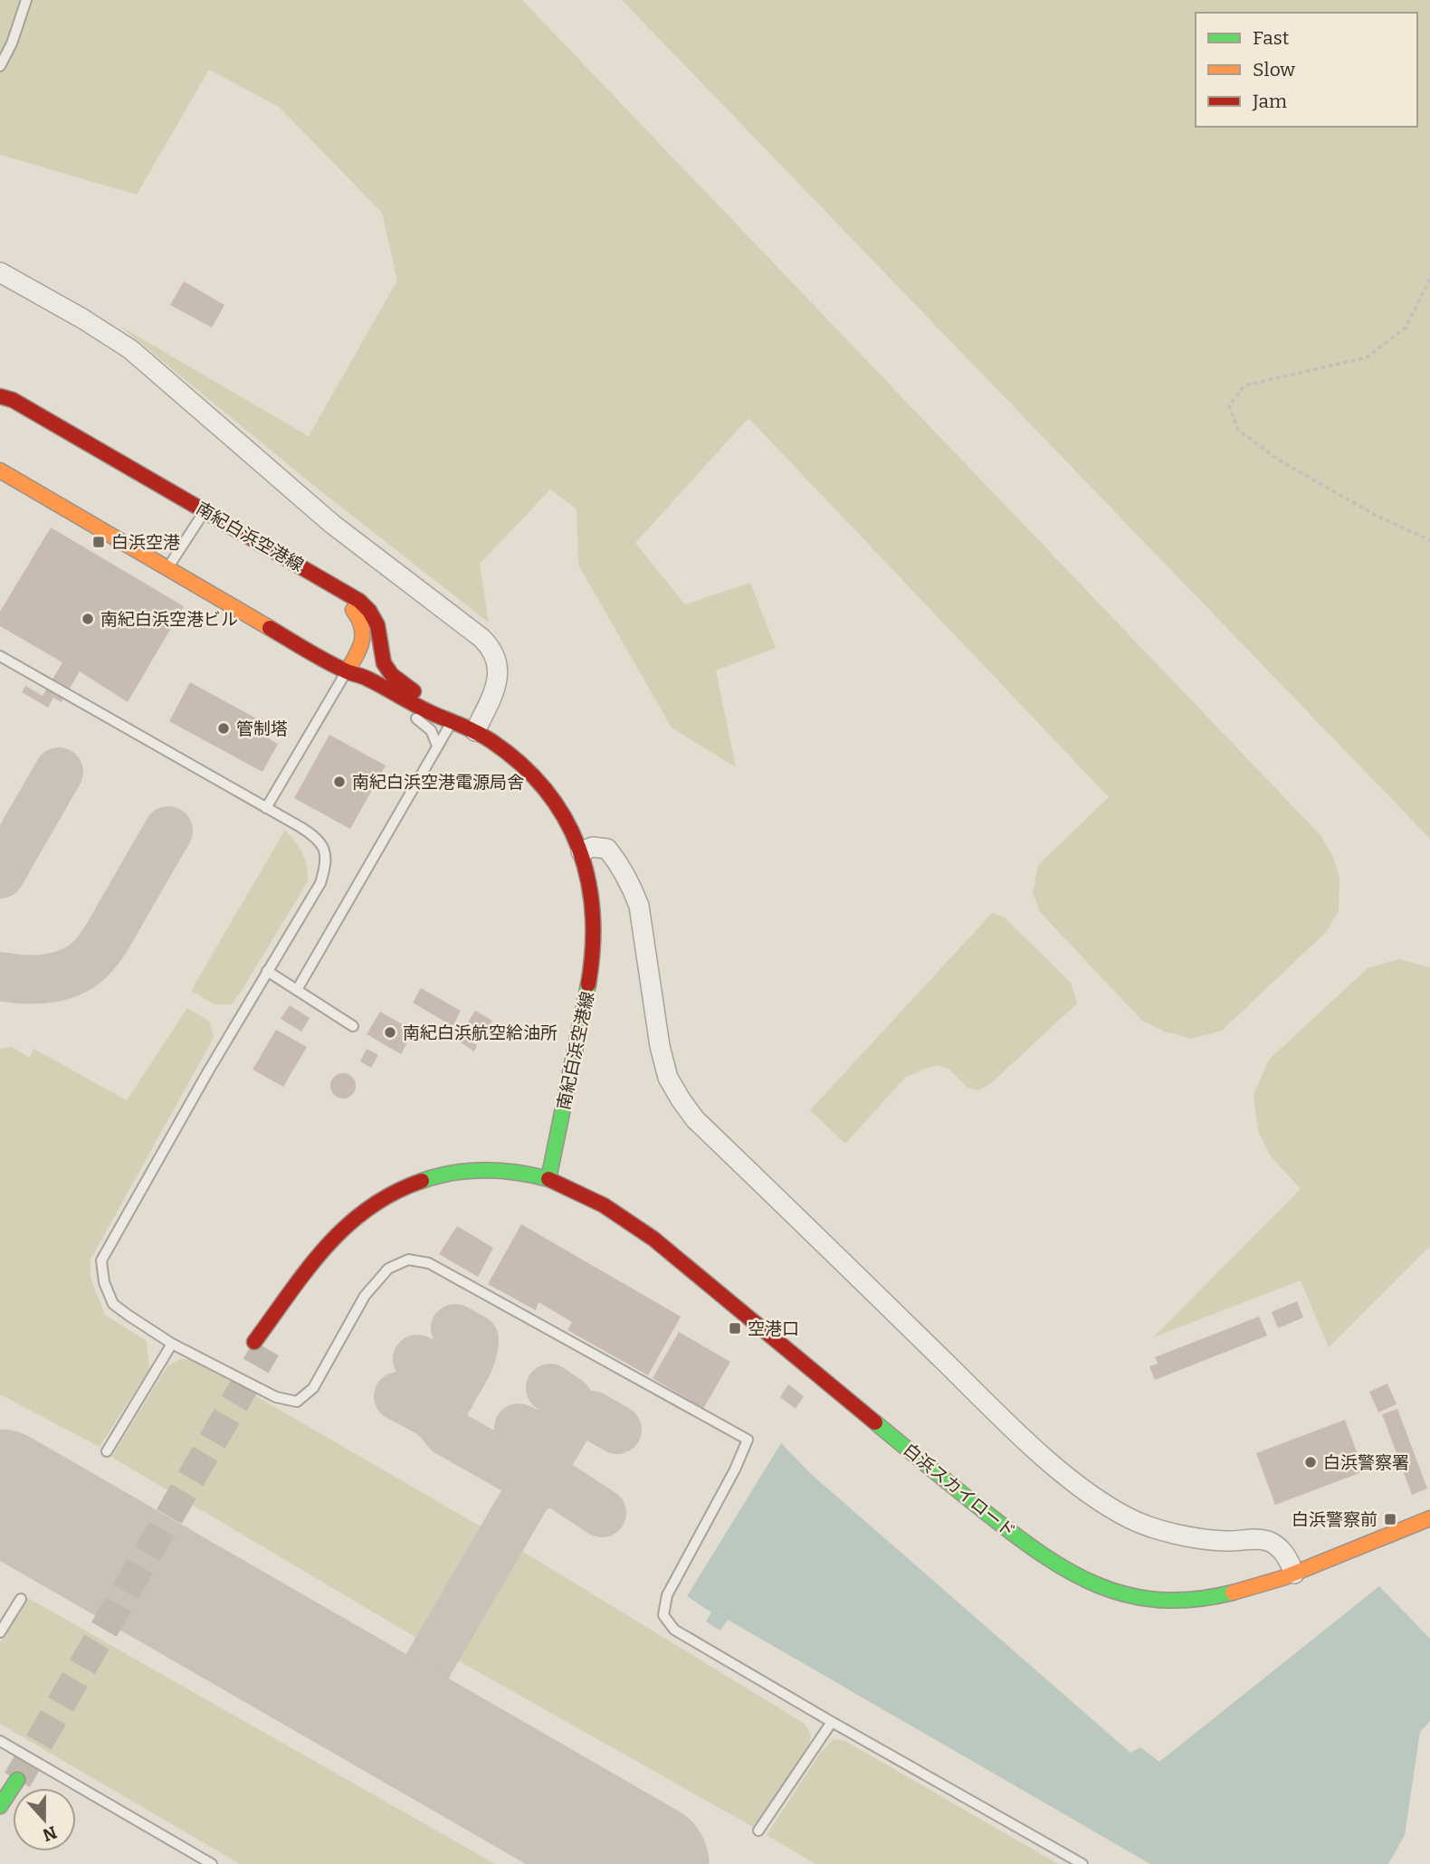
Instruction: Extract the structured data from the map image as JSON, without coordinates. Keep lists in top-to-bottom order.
{
  "streets": {
    "main road": ["南紀白浜空港線", "白浜スカイロード"]
  },
  "crossings": [
    ["南紀白浜空港線", "白浜スカイロード"]
  ],
  "places": {
    "transit": ["白浜空港", "空港口", "白浜警察前"],
    "other": [
      "南紀白浜空港ビル",
      "管制塔",
      "南紀白浜空港電源局舎",
      "南紀白浜航空給油所",
      "白浜警察署"
    ]
  },
  "legend": ["Fast", "Slow", "Jam"],
  "north": "bottom"
}
